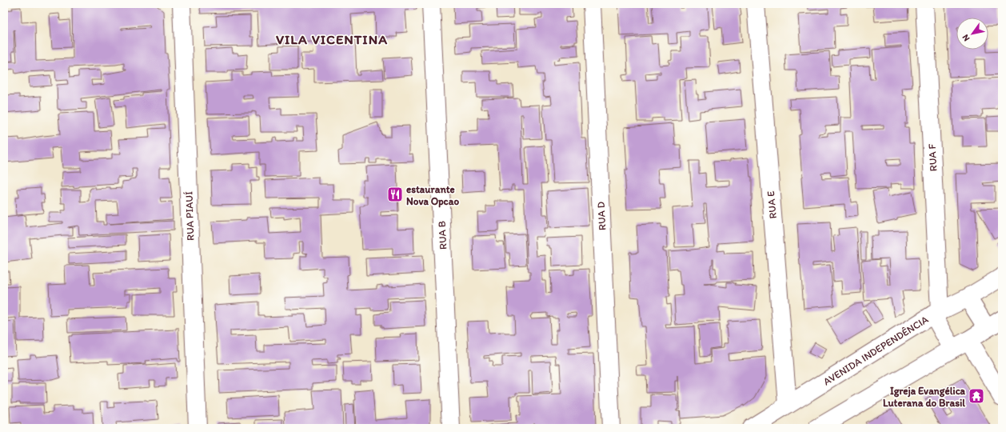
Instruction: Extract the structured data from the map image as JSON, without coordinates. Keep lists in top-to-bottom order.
{
  "streets": {
    "street": [
      "RUA F",
      "RUA E",
      "RUA PIAUÍ",
      "RUA D",
      "RUA B",
      "AVENIDA INDEPENDÊNCIA"
    ]
  },
  "crossings": [
    ["RUA F", "AVENIDA INDEPENDÊNCIA"],
    ["RUA E", "AVENIDA INDEPENDÊNCIA"]
  ],
  "districts": ["VILA VICENTINA"],
  "places": {
    "restaurant": ["estaurante Nova Opcao"],
    "temple": ["Igreja Evangélica Luterana do Brasil"]
  },
  "north": "bottom left"
}
